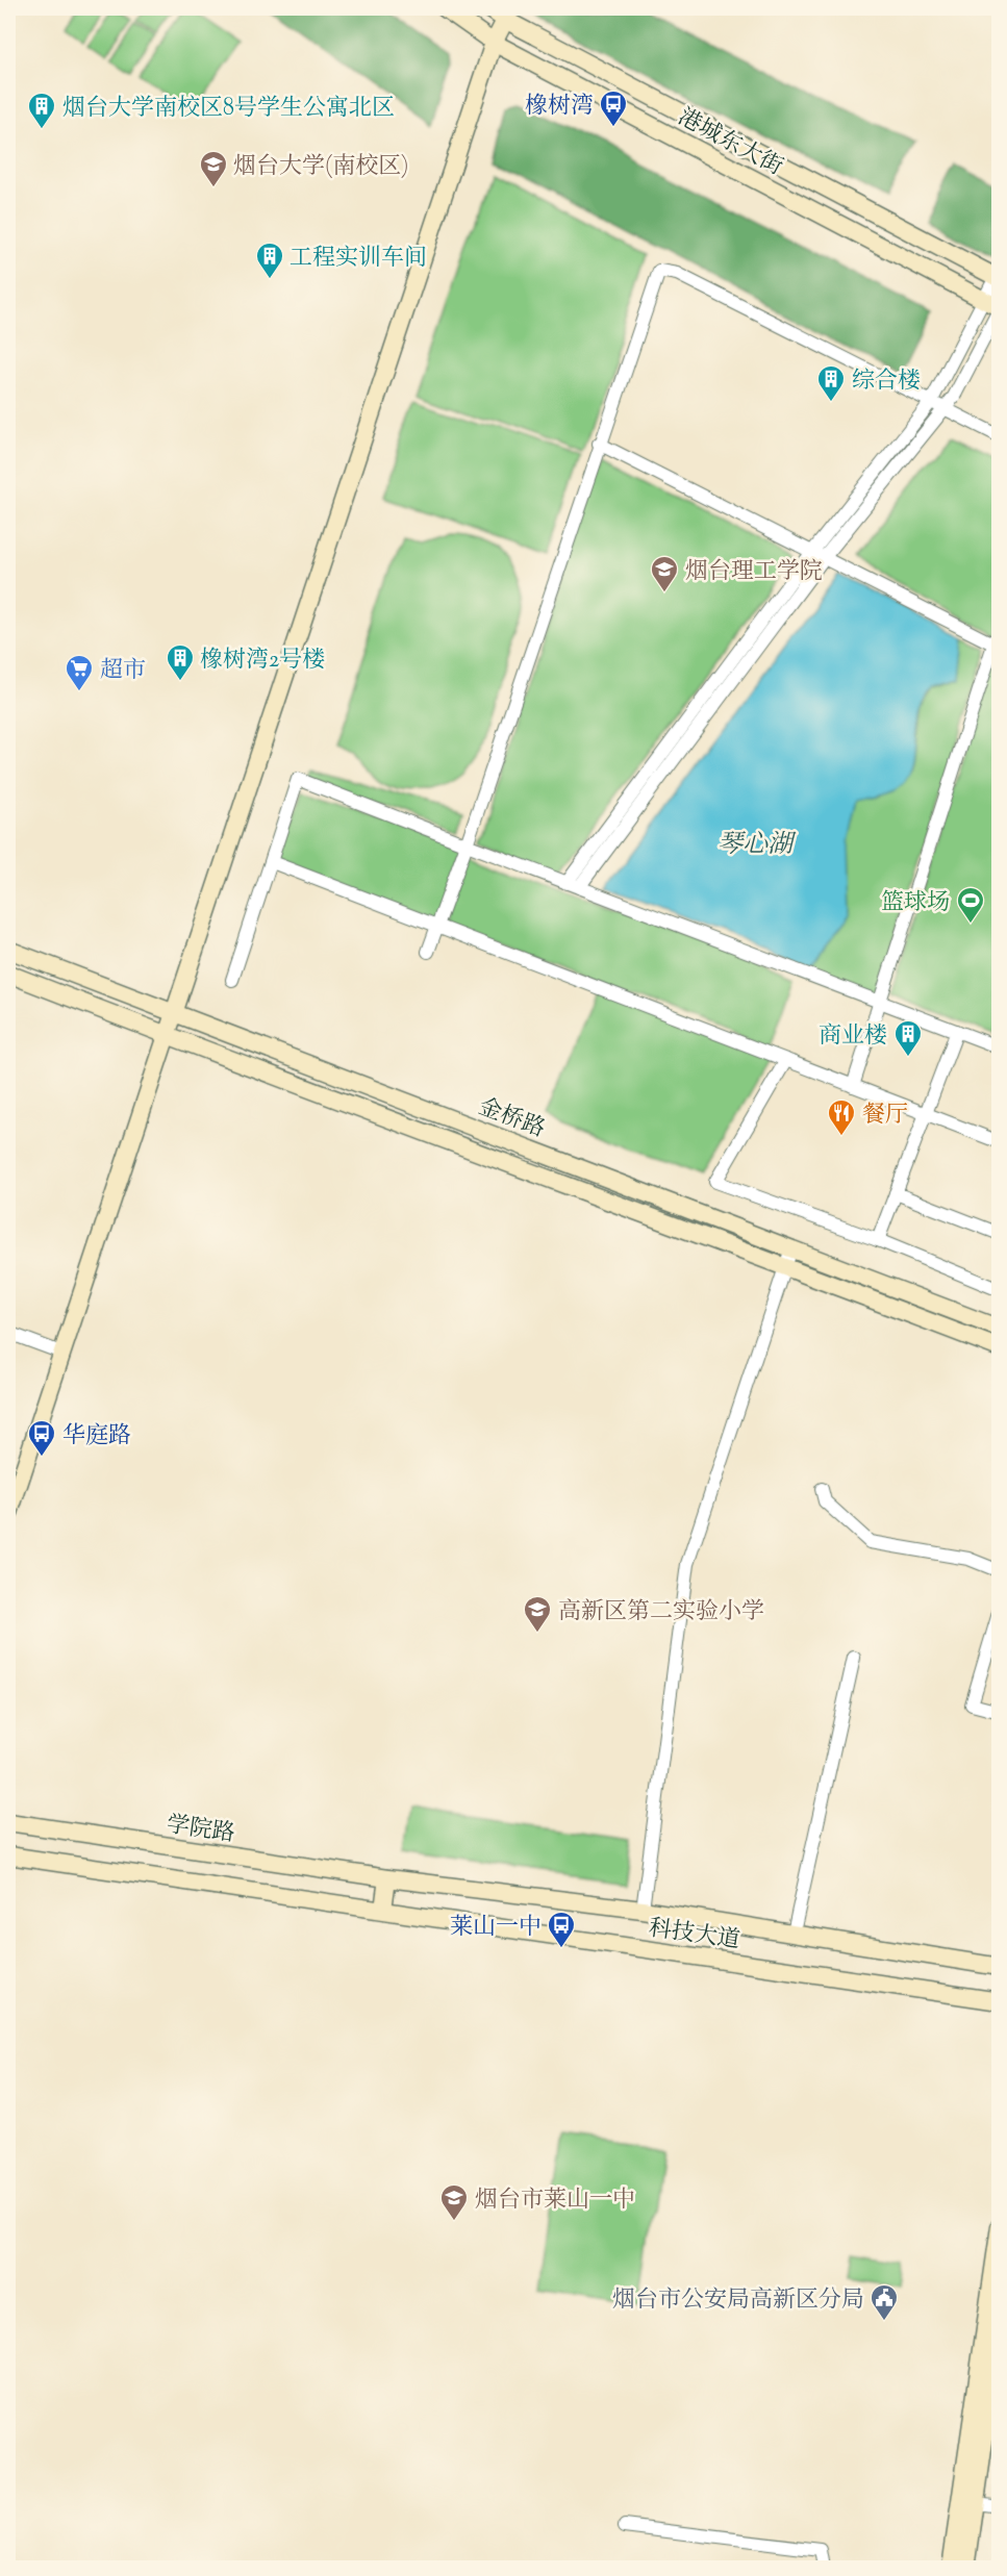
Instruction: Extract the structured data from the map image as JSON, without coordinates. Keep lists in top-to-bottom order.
{
  "streets": {
    "street": [
      "港城东大街",
      "金桥路",
      "学院路",
      "科技大道"
    ]
  },
  "crossings": [
    ["学院路", "科技大道"]
  ],
  "water": ["琴心湖"],
  "places": {
    "bus stop": ["橡树湾", "华庭路", "莱山一中"],
    "building": [
      "烟台大学南校区8号学生公寓北区",
      "工程实训车间",
      "综合楼",
      "橡树湾2号楼",
      "商业楼"
    ],
    "school or university": [
      "烟台大学(南校区)",
      "烟台理工学院",
      "高新区第二实验小学",
      "烟台市莱山一中"
    ],
    "supermarket": ["超市"],
    "sports": ["篮球场"],
    "restaurant": ["餐厅"],
    "public building": ["烟台市公安局高新区分局"]
  }
}
